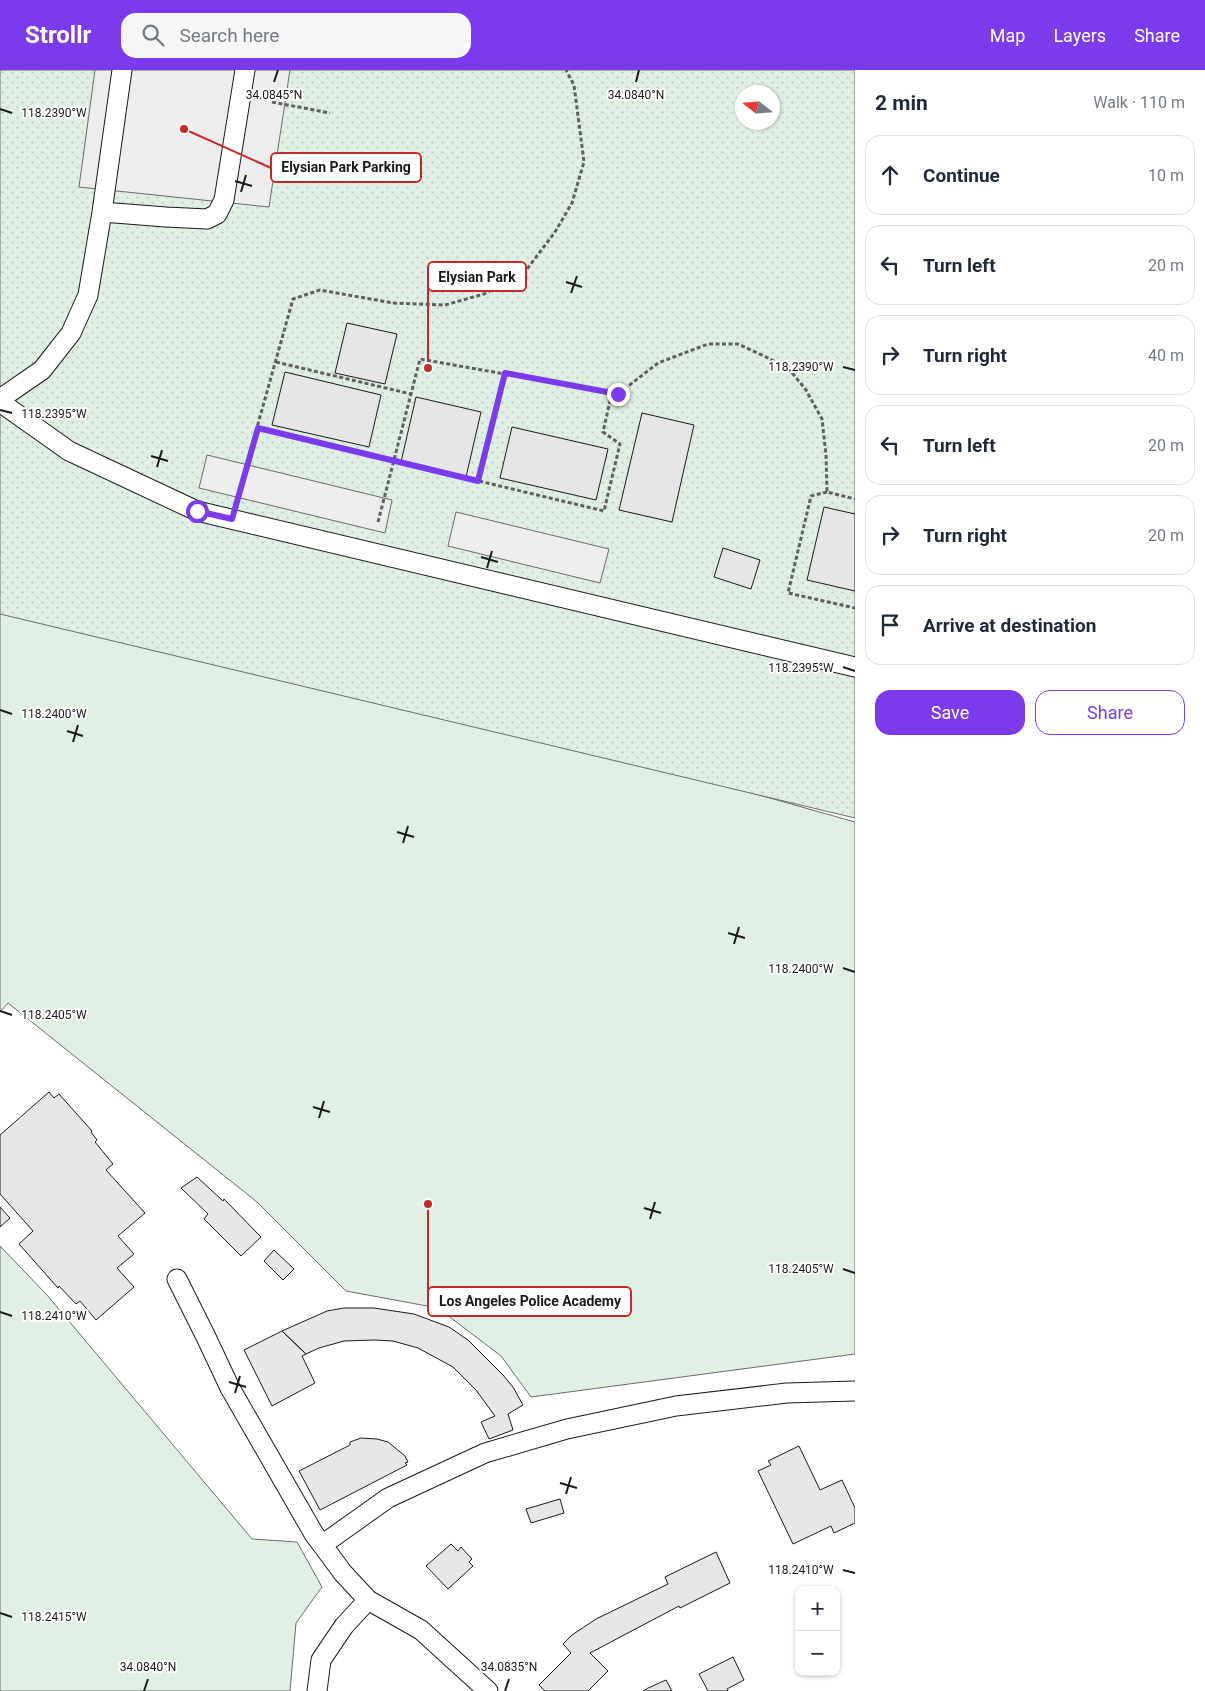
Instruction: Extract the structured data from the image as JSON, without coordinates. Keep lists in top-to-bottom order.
{
  "places": ["Elysian Park Parking", "Elysian Park", "Los Angeles Police Academy"],
  "north": "left",
  "page": {
    "header": "Strollr",
    "search": "Search here",
    "nav": ["Map", "Layers", "Share"],
    "heading": ["2 min", "Walk · 110 m"],
    "list": [
      ["Continue", "10 m"],
      ["Turn left", "20 m"],
      ["Turn right", "40 m"],
      ["Turn left", "20 m"],
      ["Turn right", "20 m"],
      "Arrive at destination"
    ],
    "buttons": ["Save", "Share"],
    "map_buttons": ["+", "−"]
  },
  "coordinates": [
    "34.0845°N",
    "34.0840°N",
    "118.2390°W",
    "118.2395°W",
    "118.2400°W",
    "118.2405°W",
    "118.2410°W",
    "118.2415°W",
    "34.0835°N"
  ]
}
